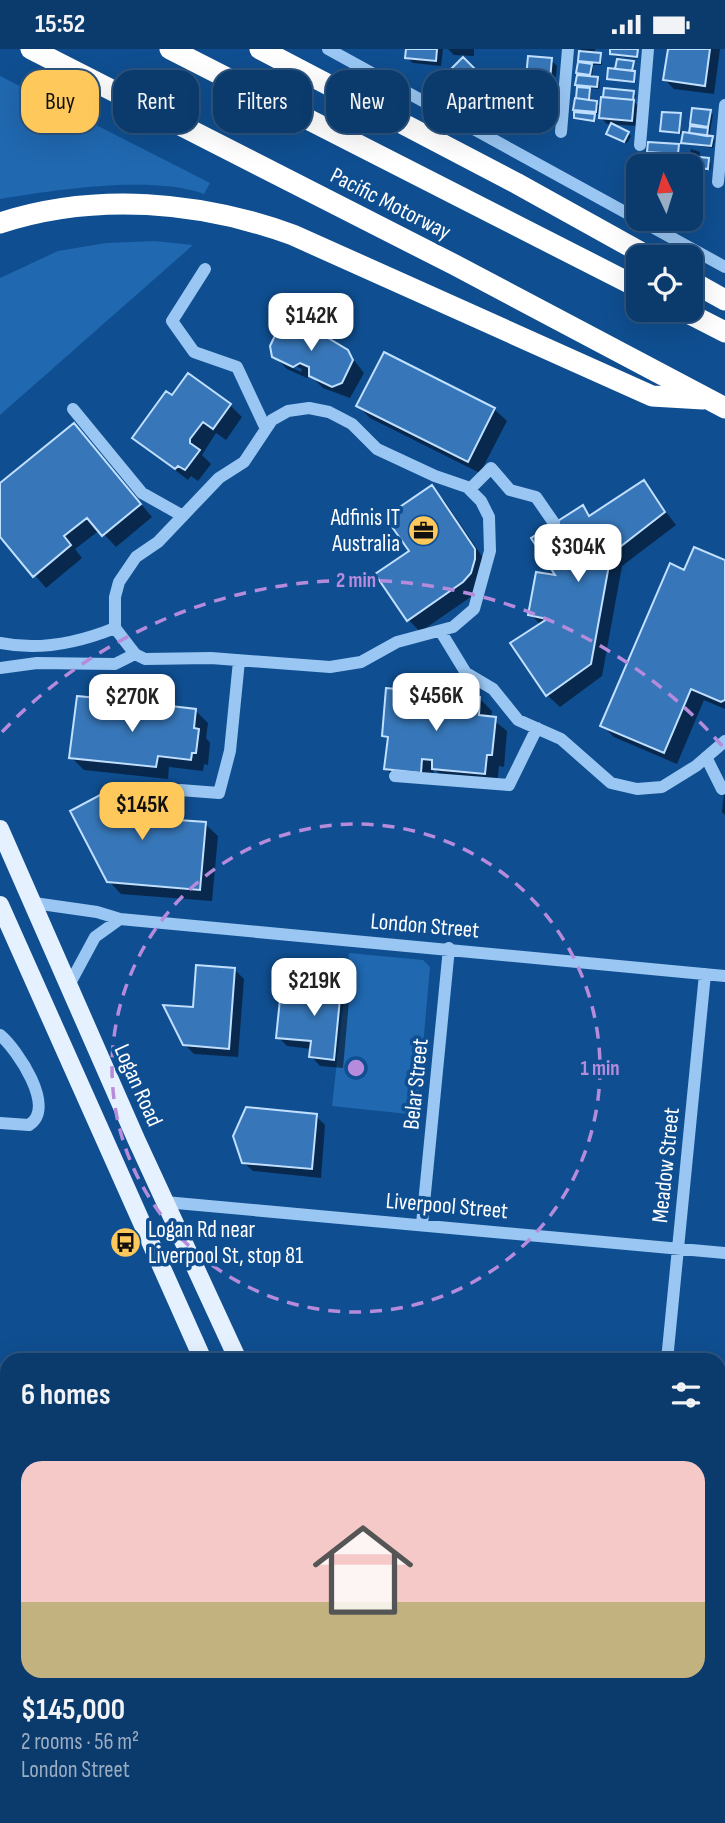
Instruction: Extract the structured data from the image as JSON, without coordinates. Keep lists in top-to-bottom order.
{
  "streets": {
    "highway": ["Pacific Motorway"],
    "main road": ["Logan Road"],
    "street": [
      "London Street",
      "Belar Street",
      "Meadow Street",
      "Liverpool Street"
    ]
  },
  "crossings": [
    ["London Street", "Belar Street"],
    ["London Street", "Logan Road"],
    ["London Street", "Meadow Street"],
    ["Belar Street", "Liverpool Street"],
    ["Logan Road", "Liverpool Street"],
    ["Meadow Street", "Liverpool Street"]
  ],
  "places": {
    "office": ["Adfinis IT Australia"],
    "bus stop": ["Logan Rd near Liverpool St, stop 81"]
  },
  "north": "top",
  "page": {
    "status": "15:52",
    "chip": [
      "Buy",
      "Rent",
      "Filters",
      "New",
      "Apartment"
    ],
    "price": [
      "$142K",
      "$304K",
      "$456K",
      "$270K",
      "$145K",
      "$219K"
    ],
    "heading": "6 homes",
    "list": [
      {
        "name": "$145,000",
        "note": "2 rooms · 56 m² · London Street"
      }
    ]
  },
  "rings": ["2 min", "1 min"]
}
